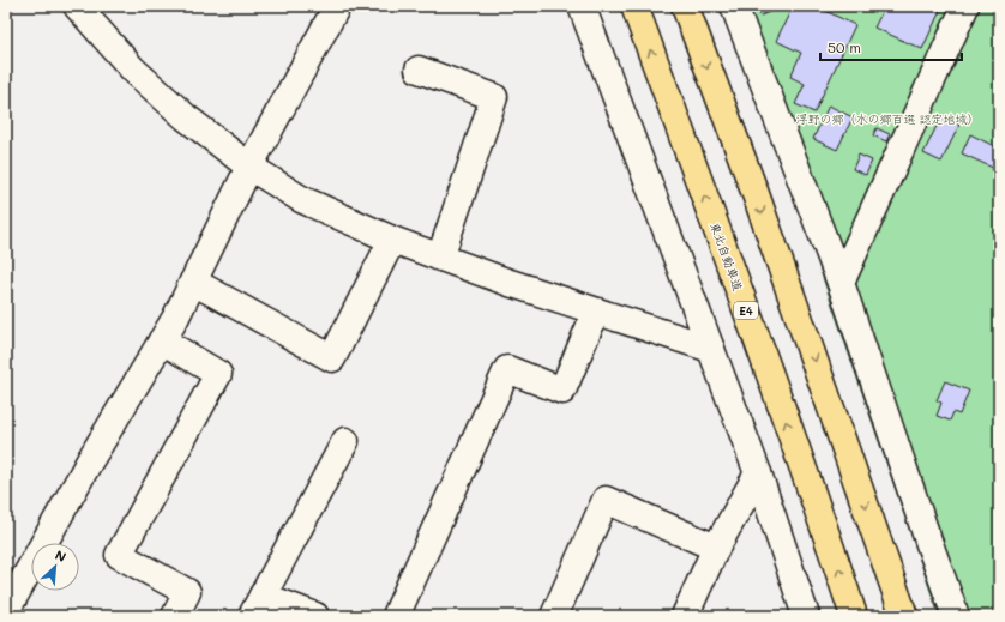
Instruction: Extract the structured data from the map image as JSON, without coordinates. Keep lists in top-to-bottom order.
{
  "streets": {
    "highway": ["東北自動車道", "E4"]
  },
  "parks": ["浮野の郷（水の郷百選 認定地域）"],
  "scale_bar": "50 m",
  "north": "top right"
}
